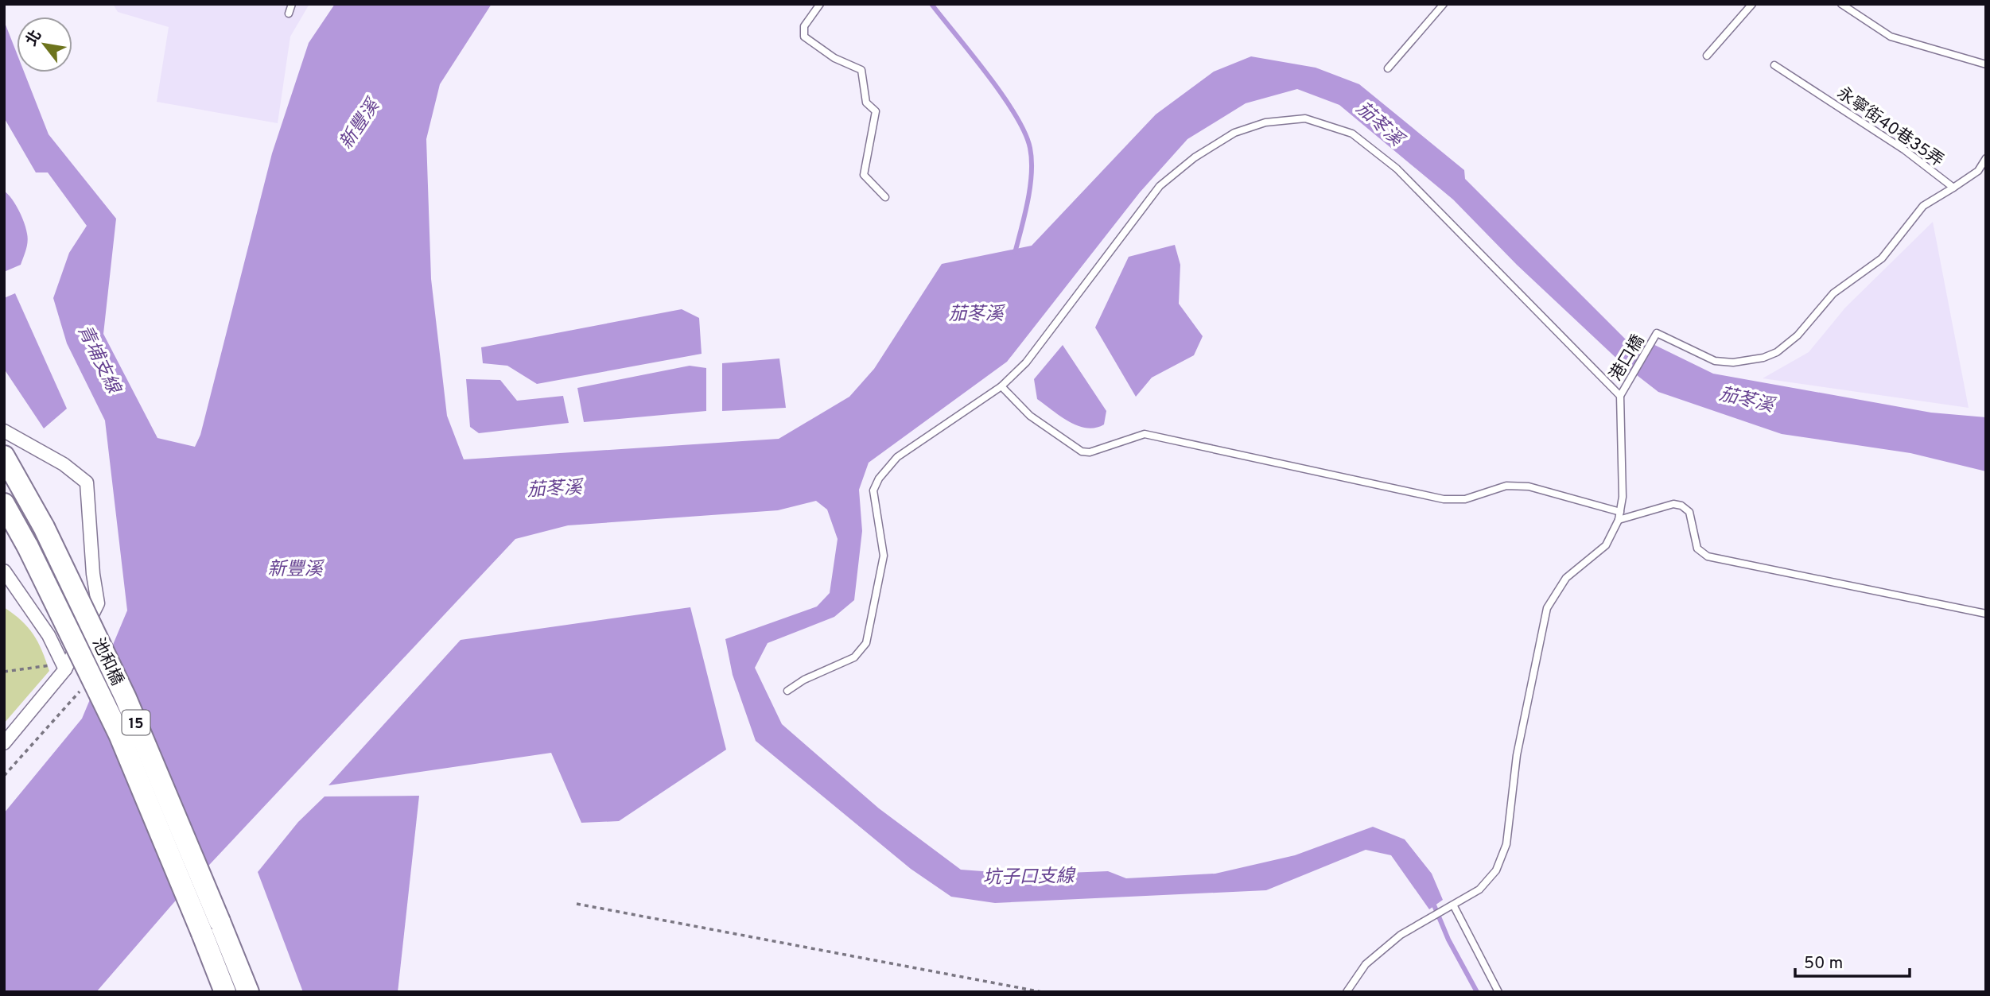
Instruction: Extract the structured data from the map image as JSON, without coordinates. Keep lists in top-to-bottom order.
{
  "streets": {
    "main road": ["池和橋", "15"],
    "lane": ["永寧街40巷35弄", "港口橋"]
  },
  "crossings": [
    ["永寧街40巷35弄", "港口橋"]
  ],
  "water": [
    "茄苳溪",
    "新豐溪",
    "青埔支線",
    "坑子口支線"
  ],
  "scale_bar": "50 m",
  "north": "top left"
}
